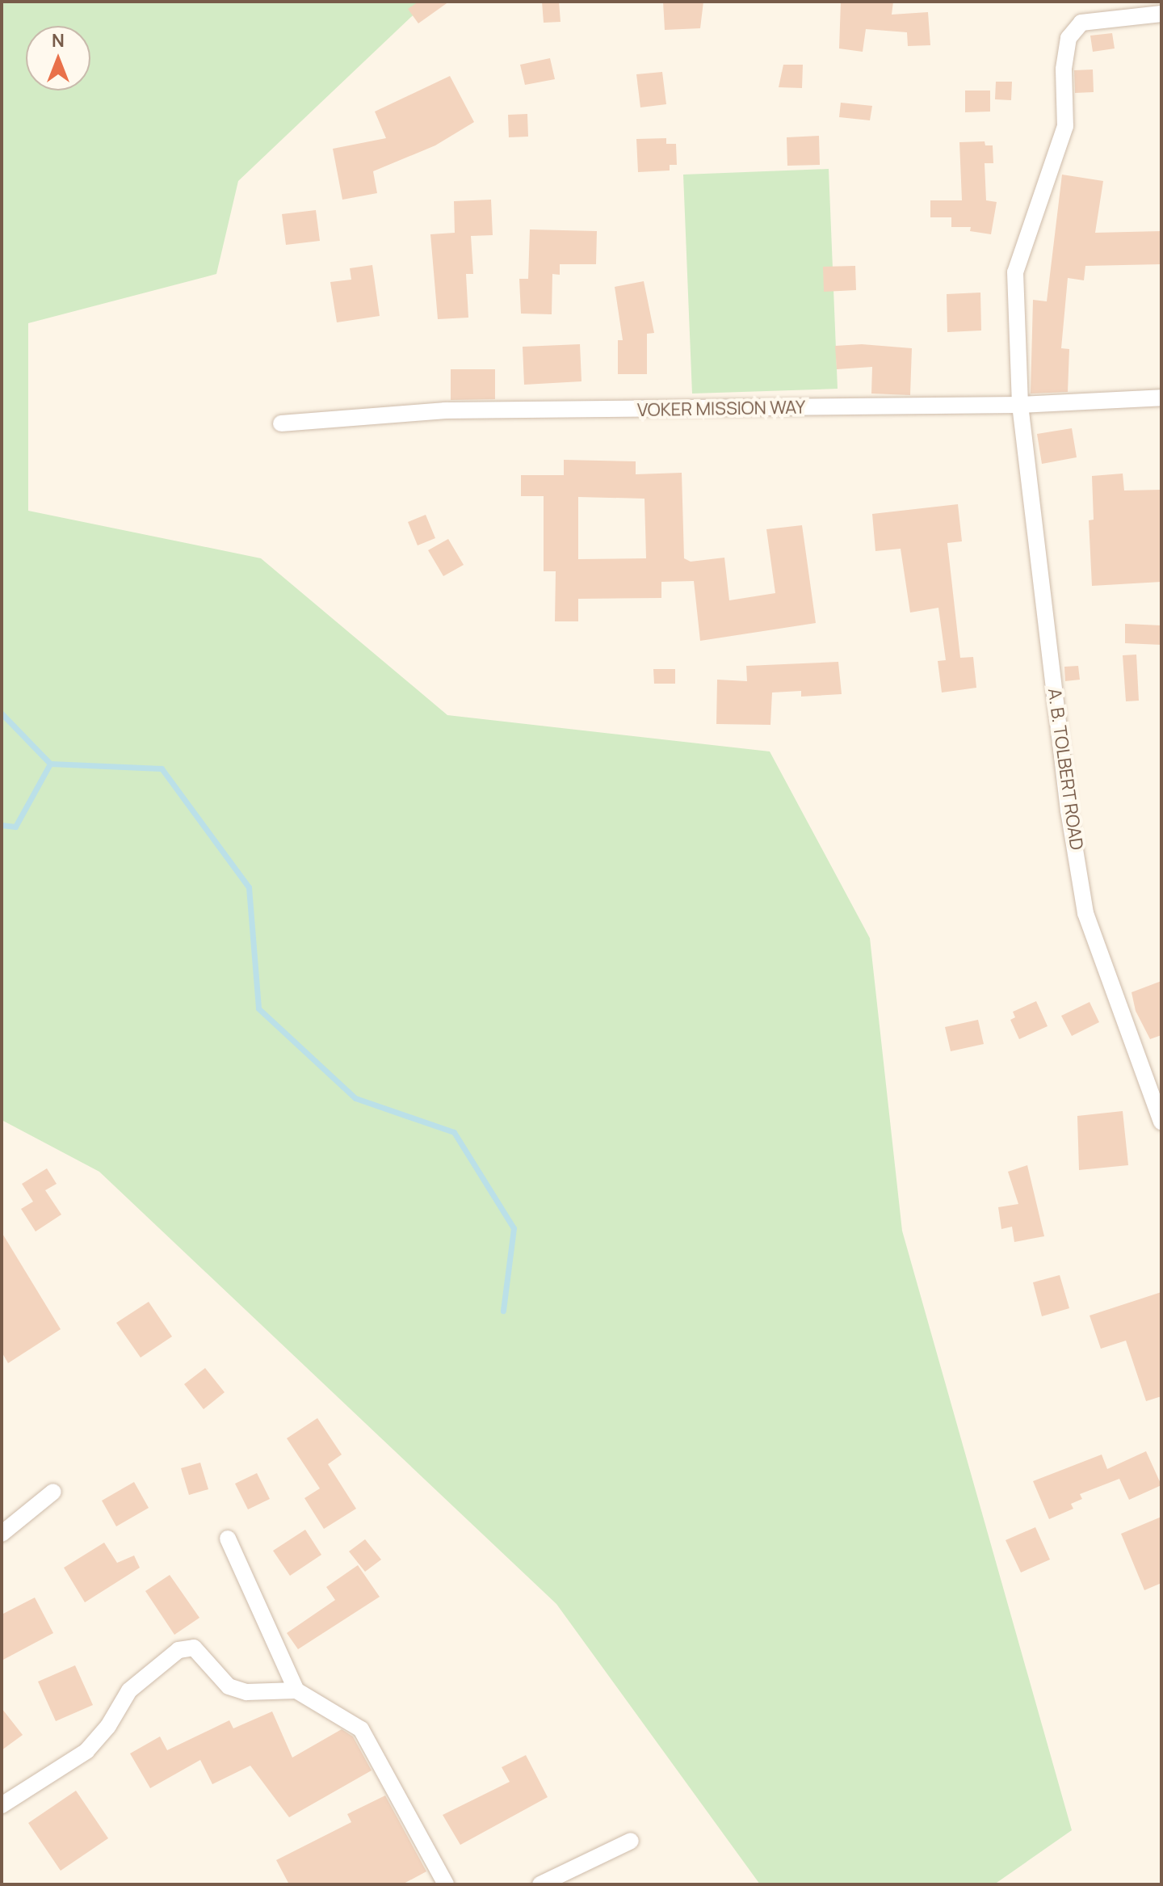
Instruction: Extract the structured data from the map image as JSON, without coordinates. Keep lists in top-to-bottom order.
{
  "streets": {
    "street": ["VOKER MISSION WAY", "A. B. TOLBERT ROAD"]
  },
  "crossings": [
    ["VOKER MISSION WAY", "A. B. TOLBERT ROAD"]
  ],
  "north": "top"
}
